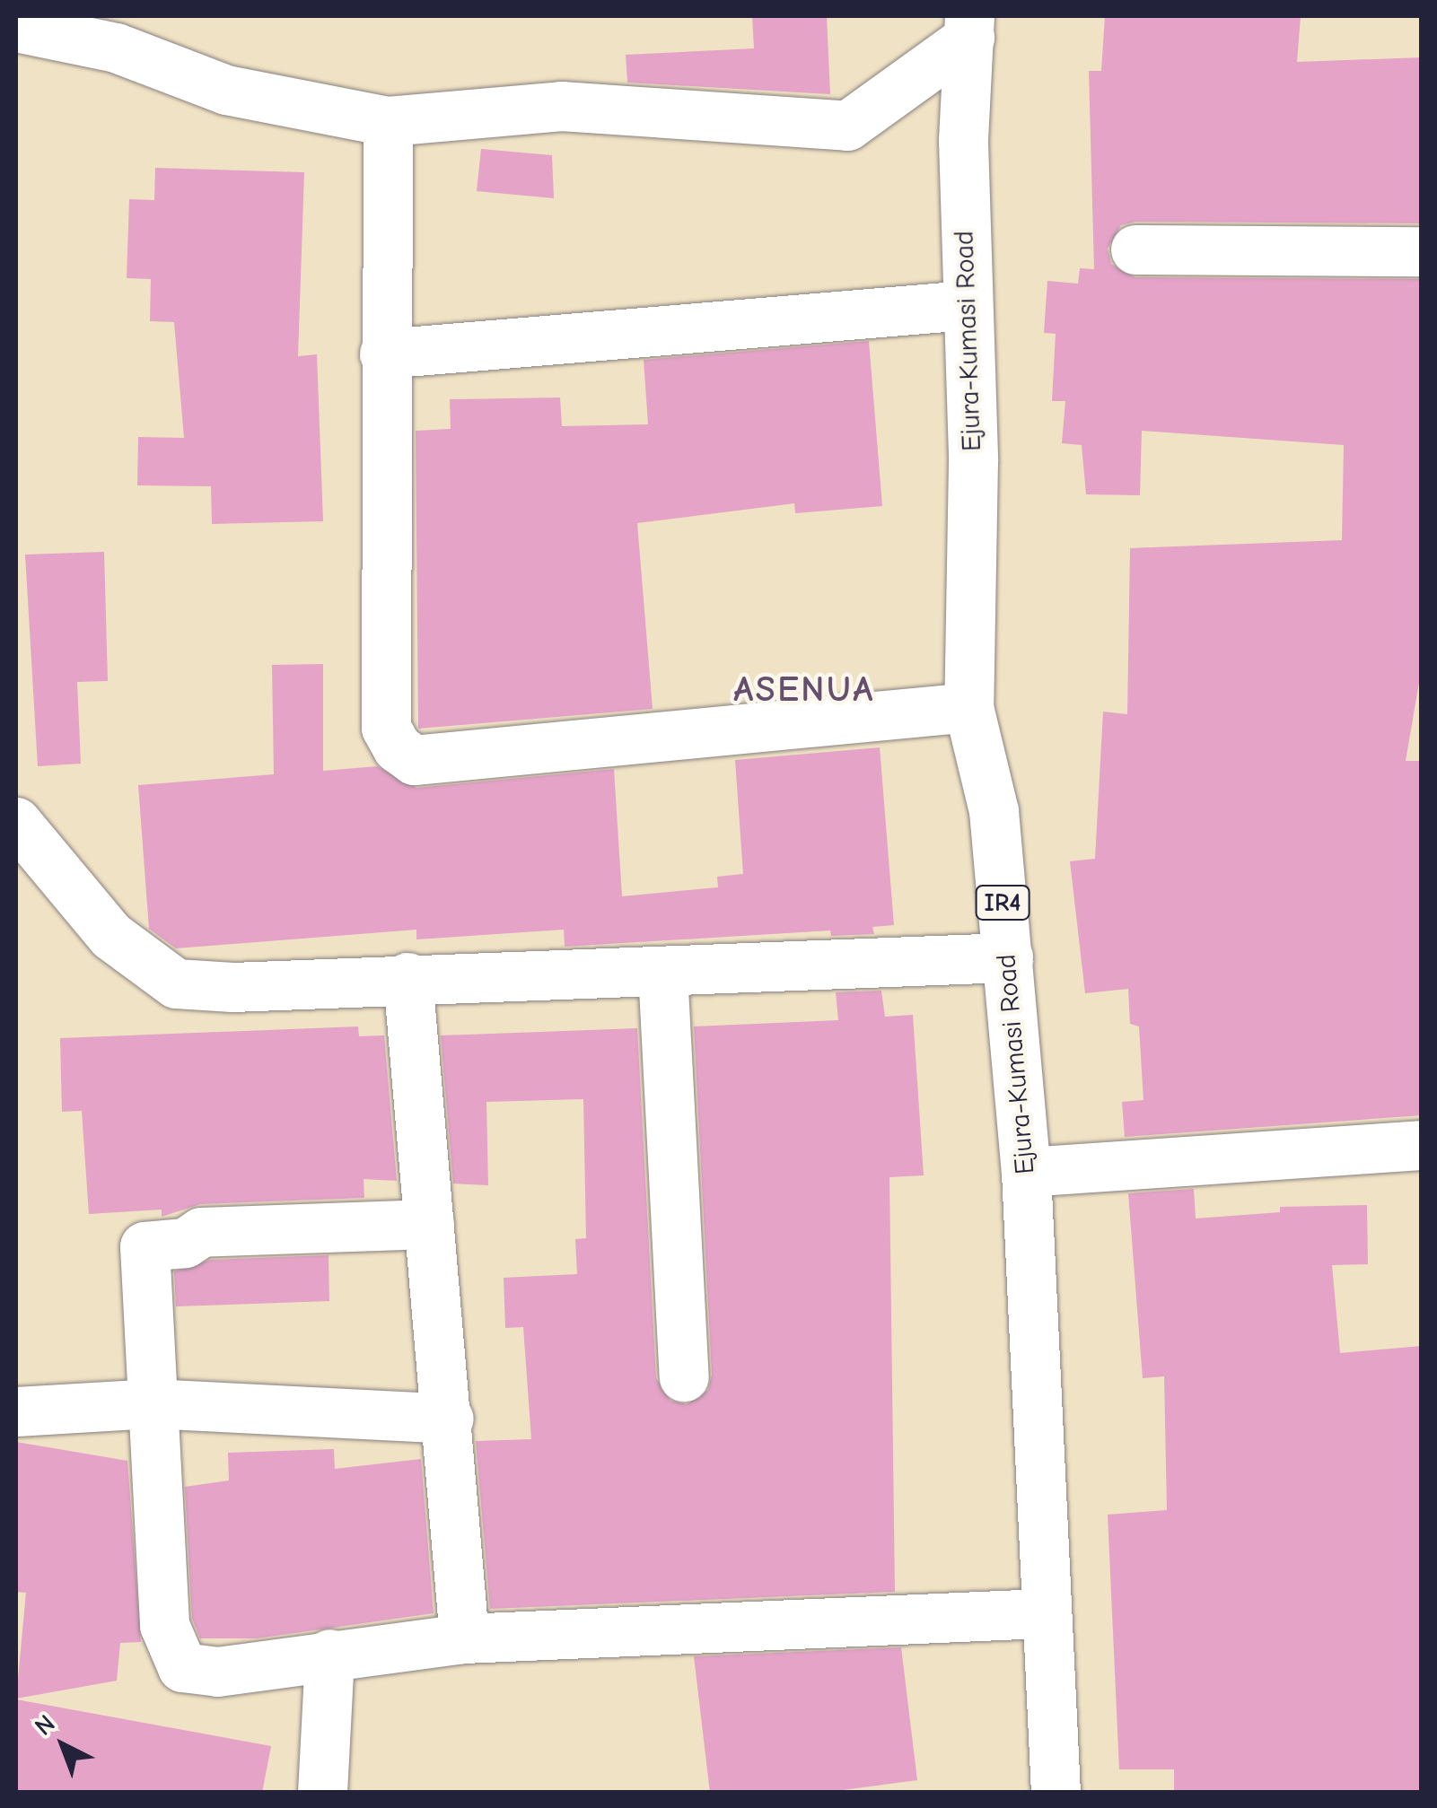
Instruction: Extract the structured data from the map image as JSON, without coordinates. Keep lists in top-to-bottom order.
{
  "streets": {
    "street": ["Ejura-Kumasi Road", "IR4"]
  },
  "districts": ["ASENUA"],
  "north": "top left"
}
